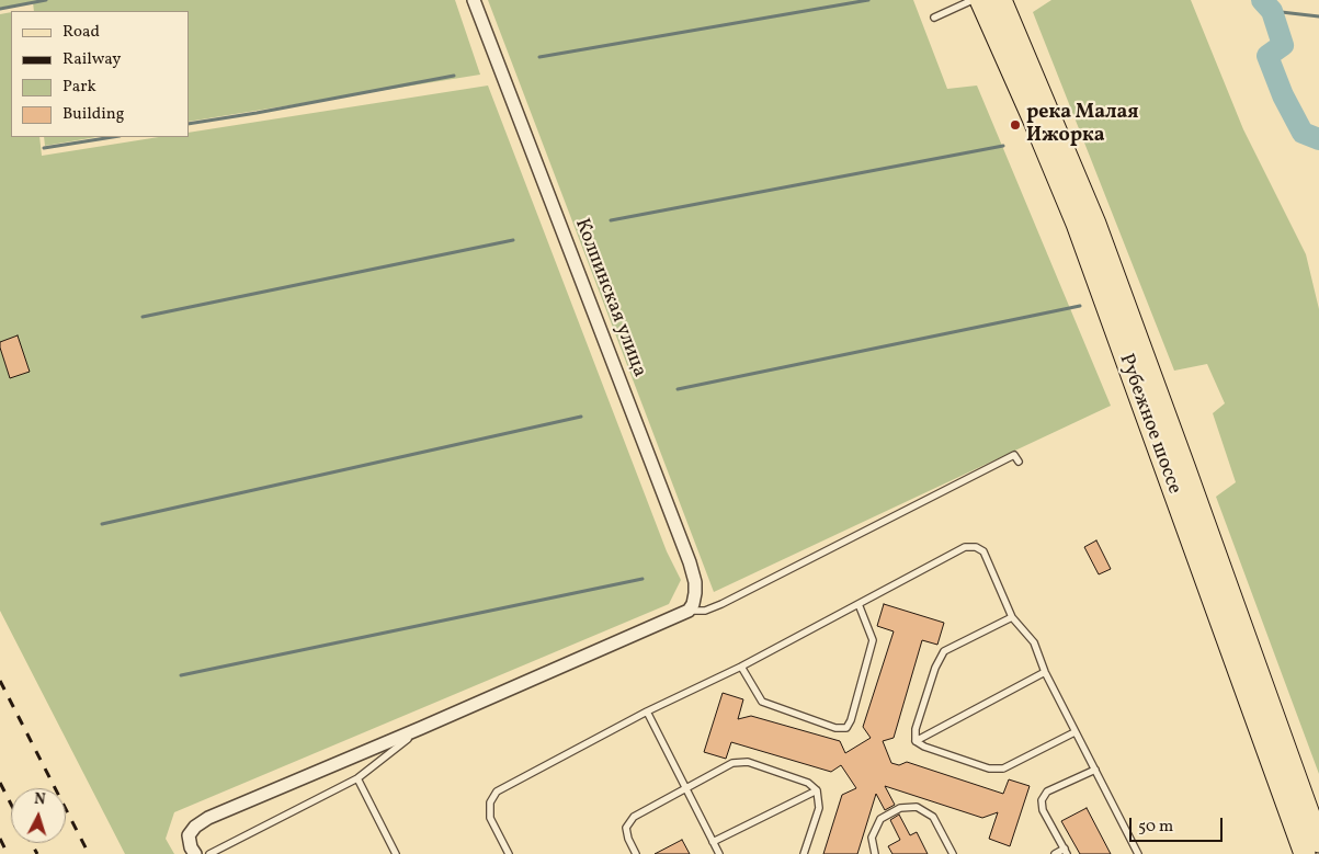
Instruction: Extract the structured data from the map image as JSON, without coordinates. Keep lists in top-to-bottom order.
{
  "streets": {
    "main road": ["Рубежное шоссе"],
    "street": ["Колпинская улица"]
  },
  "places": ["река Малая Ижорка"],
  "legend": [
    "Road",
    "Railway",
    "Park",
    "Building"
  ],
  "scale_bar": "50 m",
  "north": "top"
}
